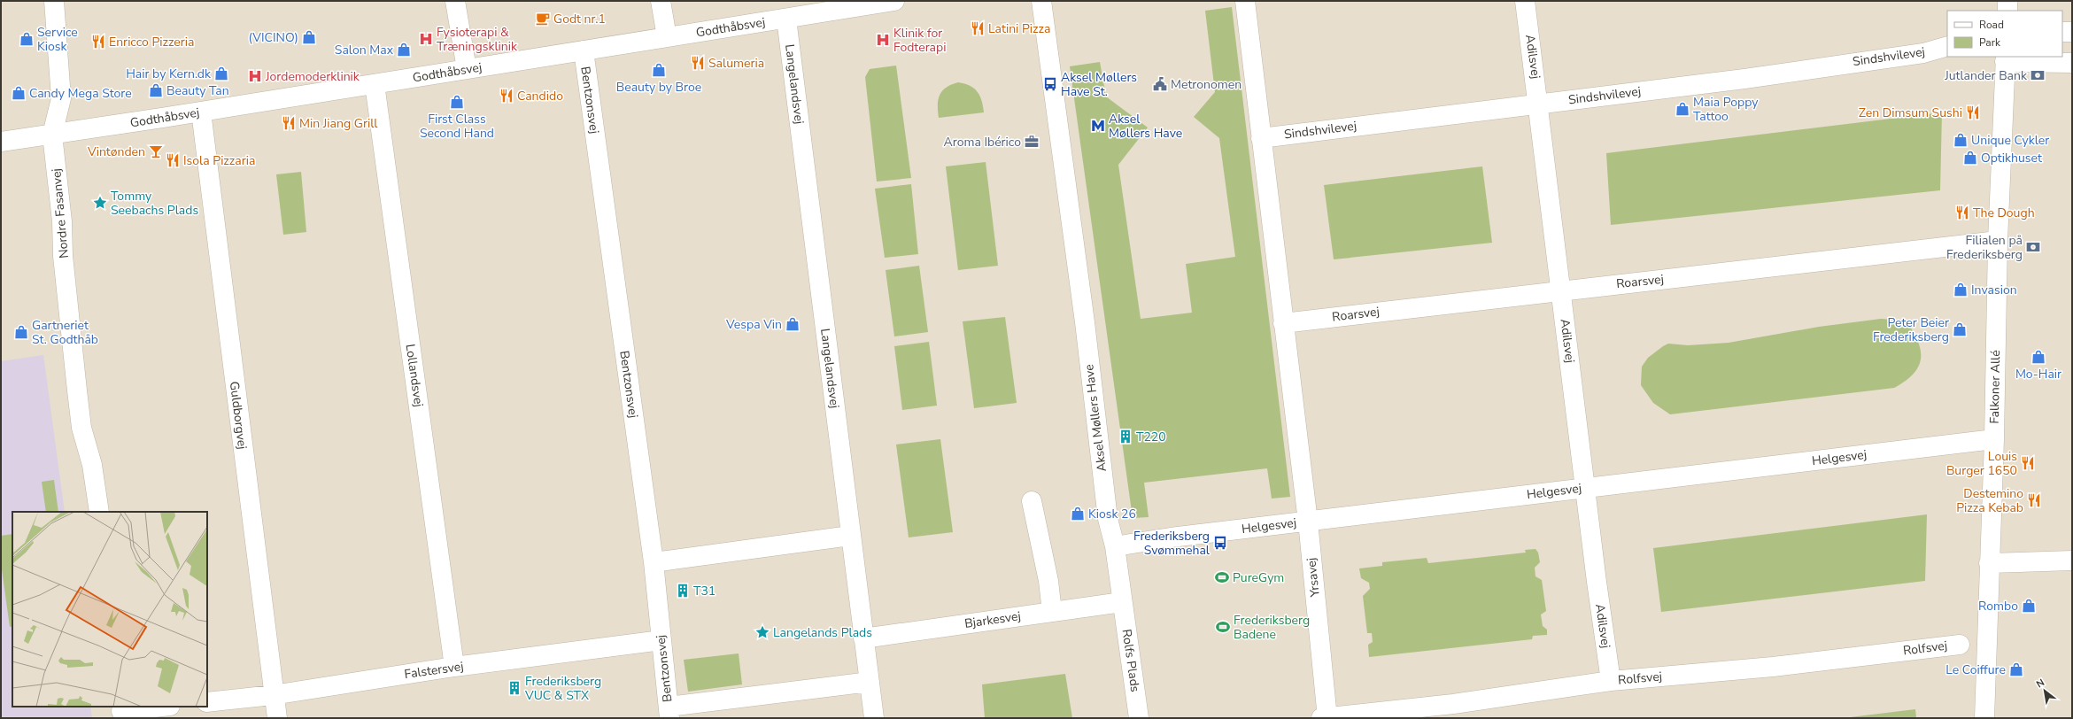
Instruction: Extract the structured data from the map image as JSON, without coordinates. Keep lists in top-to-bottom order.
{
  "streets": {
    "street": [
      "Godthåbsvej",
      "Adilsvej",
      "Sindshvilevej",
      "Langelandsvej",
      "Bentzonsvej",
      "Nordre Fasanvej",
      "Roarsvej",
      "Lollandsvej",
      "Falkoner Allé",
      "Guldborgvej",
      "Aksel Møllers Have",
      "Helgesvej",
      "Yrsavej",
      "Bjarkesvej",
      "Rolfsvej",
      "Rolfs Plads",
      "Falstersvej"
    ]
  },
  "crossings": [
    ["Godthåbsvej", "Langelandsvej"],
    ["Godthåbsvej", "Bentzonsvej"],
    ["Godthåbsvej", "Nordre Fasanvej"],
    ["Godthåbsvej", "Lollandsvej"],
    ["Godthåbsvej", "Guldborgvej"],
    ["Adilsvej", "Sindshvilevej"],
    ["Adilsvej", "Roarsvej"],
    ["Adilsvej", "Helgesvej"],
    ["Adilsvej", "Rolfsvej"],
    ["Langelandsvej", "Bjarkesvej"],
    ["Bentzonsvej", "Falstersvej"],
    ["Roarsvej", "Falkoner Allé"],
    ["Lollandsvej", "Falstersvej"],
    ["Falkoner Allé", "Helgesvej"],
    ["Guldborgvej", "Falstersvej"],
    ["Aksel Møllers Have", "Helgesvej"],
    ["Aksel Møllers Have", "Bjarkesvej"],
    ["Aksel Møllers Have", "Rolfs Plads"],
    ["Helgesvej", "Yrsavej"],
    ["Yrsavej", "Rolfsvej"],
    ["Bjarkesvej", "Rolfs Plads"]
  ],
  "places": {
    "cafe": ["Godt nr.1"],
    "restaurant": [
      "Latini Pizza",
      "Enricco Pizzeria",
      "Salumeria",
      "Candido",
      "Zen Dimsum Sushi",
      "Min Jiang Grill",
      "Isola Pizzaria",
      "The Dough",
      "Louis Burger 1650",
      "Destemino Pizza Kebab"
    ],
    "shop": [
      "(VICINO)",
      "Service Kiosk",
      "Salon Max",
      "Beauty by Broe",
      "Hair by Kern.dk",
      "Beauty Tan",
      "Candy Mega Store",
      "First Class Second Hand",
      "Maia Poppy Tattoo",
      "Unique Cykler",
      "Optikhuset",
      "Invasion",
      "Vespa Vin",
      "Peter Beier Frederiksberg",
      "Gartneriet St. Godthåb",
      "Mo-Hair",
      "Kiosk 26",
      "Rombo",
      "Le Coiffure"
    ],
    "hospital": ["Fysioterapi & Træningsklinik", "Klinik for Fodterapi", "Jordemoderklinik"],
    "bank": ["Jutlander Bank", "Filialen på Frederiksberg"],
    "bus stop": ["Aksel Møllers Have St.", "Frederiksberg Svømmehal"],
    "public building": ["Metronomen"],
    "metro station": ["Aksel Møllers Have"],
    "office": ["Aroma Ibérico"],
    "bar": ["Vintønden"],
    "place": ["Tommy Seebachs Plads", "Langelands Plads"],
    "building": ["T220", "T31", "Frederiksberg VUC & STX"],
    "sports": ["PureGym", "Frederiksberg Badene"]
  },
  "legend": ["Road", "Park"],
  "north": "top left"
}
